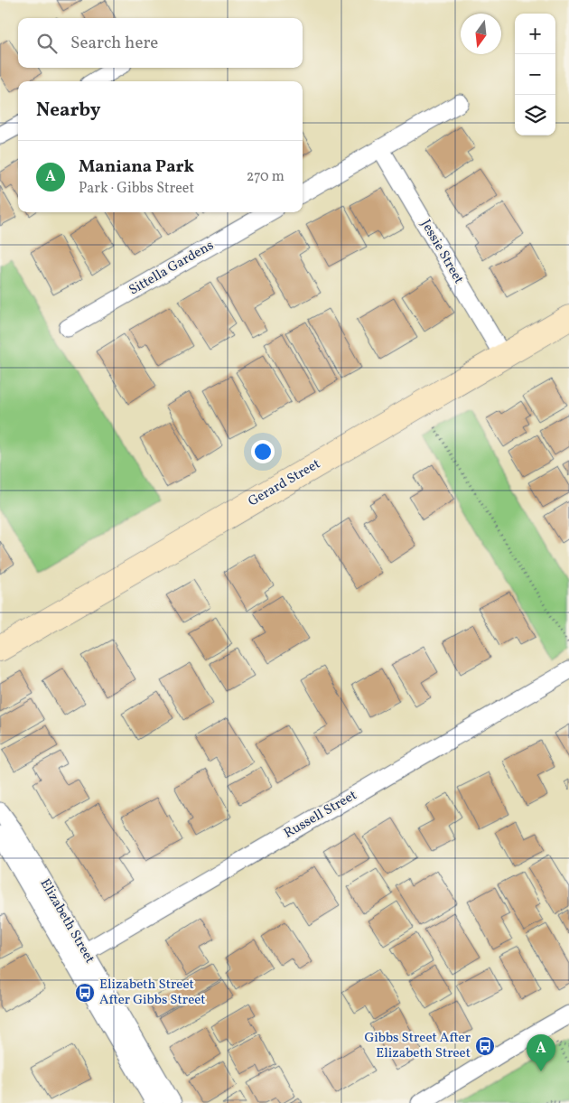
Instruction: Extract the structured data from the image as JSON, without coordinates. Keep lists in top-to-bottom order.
{
  "streets": {
    "street": [
      "Jessie Street",
      "Sittella Gardens",
      "Gerard Street",
      "Russell Street",
      "Elizabeth Street"
    ]
  },
  "crossings": [
    ["Jessie Street", "Gerard Street"],
    ["Russell Street", "Elizabeth Street"]
  ],
  "places": {
    "bus stop": ["Elizabeth Street After Gibbs Street", "Gibbs Street After Elizabeth Street"]
  },
  "north": "bottom",
  "page": {
    "map_buttons": ["+", "−"],
    "search": "Search here",
    "heading": "Nearby",
    "list": [
      {
        "mark": "A",
        "name": "Maniana Park",
        "note": "Park · Gibbs Street",
        "value": "270 m"
      }
    ],
    "pins": "A"
  }
}
